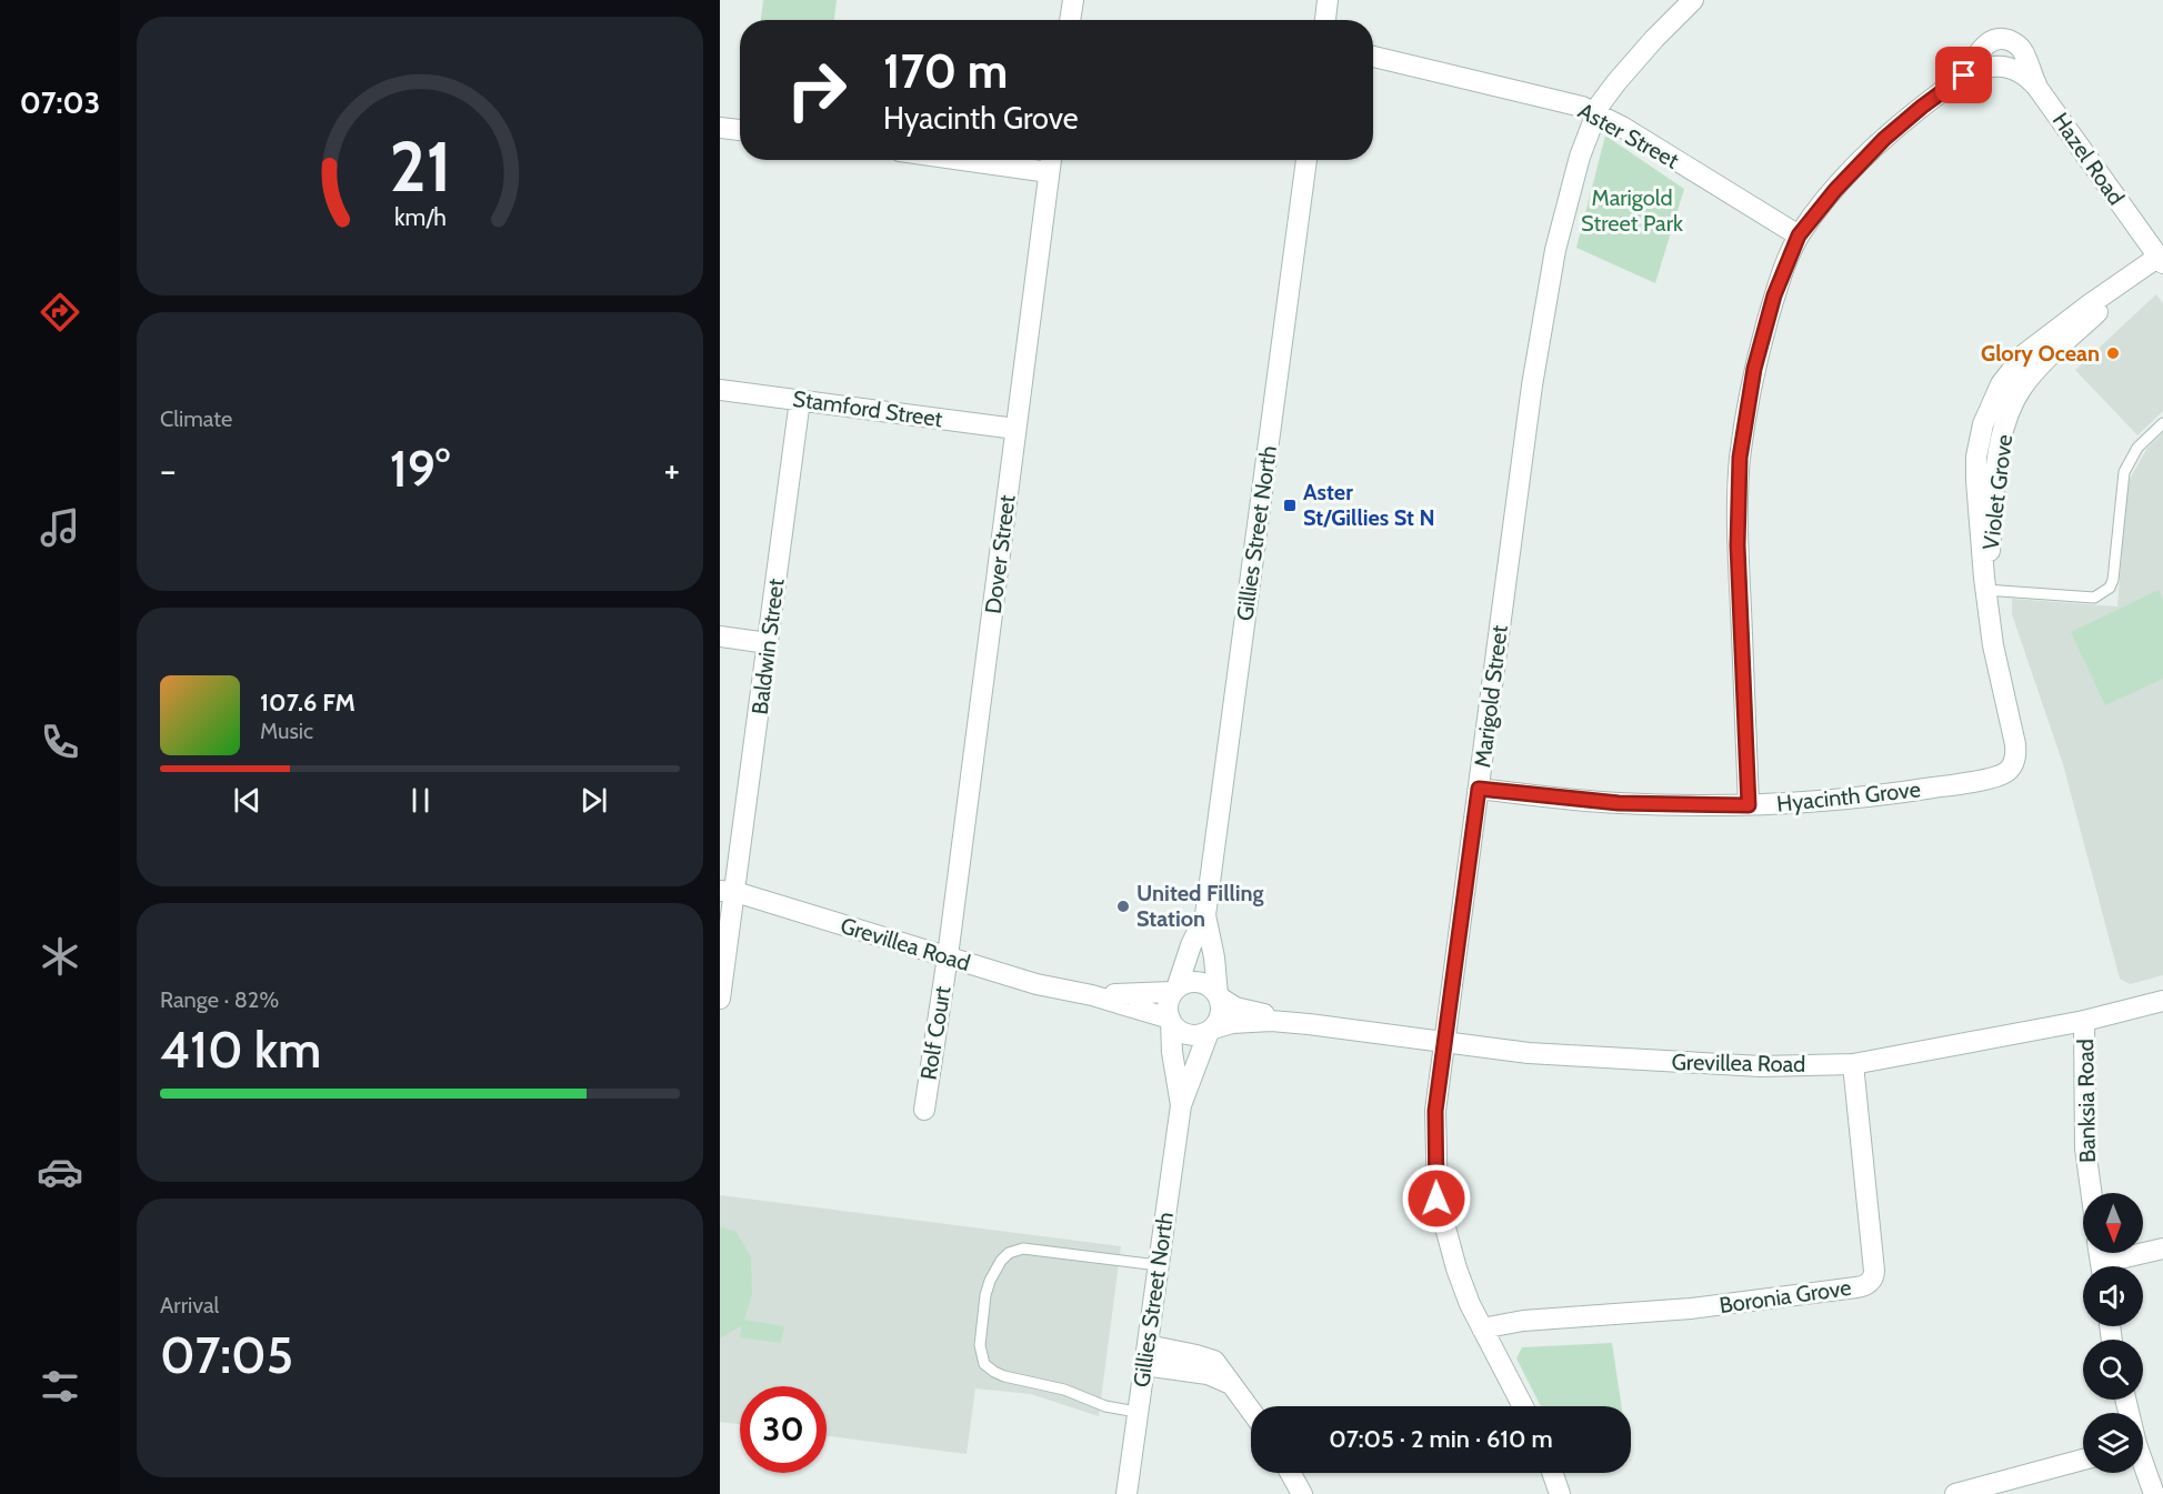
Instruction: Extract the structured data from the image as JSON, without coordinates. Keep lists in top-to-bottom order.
{
  "streets": {
    "street": [
      "Aster Street",
      "Hazel Road",
      "Stamford Street",
      "Violet Grove",
      "Gillies Street North",
      "Dover Street",
      "Baldwin Street",
      "Marigold Street",
      "Hyacinth Grove",
      "Grevillea Road",
      "Rolf Court",
      "Banksia Road",
      "Boronia Grove"
    ]
  },
  "crossings": [
    ["Aster Street", "Marigold Street"],
    ["Hazel Road", "Violet Grove"],
    ["Stamford Street", "Dover Street"],
    ["Stamford Street", "Baldwin Street"],
    ["Violet Grove", "Hyacinth Grove"],
    ["Gillies Street North", "Grevillea Road"],
    ["Dover Street", "Grevillea Road"],
    ["Dover Street", "Rolf Court"],
    ["Baldwin Street", "Grevillea Road"],
    ["Marigold Street", "Hyacinth Grove"],
    ["Marigold Street", "Grevillea Road"],
    ["Marigold Street", "Boronia Grove"],
    ["Grevillea Road", "Rolf Court"],
    ["Grevillea Road", "Banksia Road"],
    ["Grevillea Road", "Boronia Grove"]
  ],
  "parks": ["Marigold Street Park"],
  "places": {
    "other": ["Glory Ocean", "United Filling Station"],
    "transit": ["Aster St/Gillies St N"]
  },
  "north": "bottom",
  "page": {
    "tabs": "07:03",
    "turn": ["170 m", "Hyacinth Grove"],
    "tile": [
      "Climate",
      ["Range · 82%", "410 km"],
      ["Arrival", "07:05"]
    ],
    "heat": ["−", "19°", "+"],
    "song": ["107.6 FM", "Music"],
    "limit": "30",
    "trip": "07:05 · 2 min · 610 m",
    "gauge": ["21", "km/h"]
  }
}
